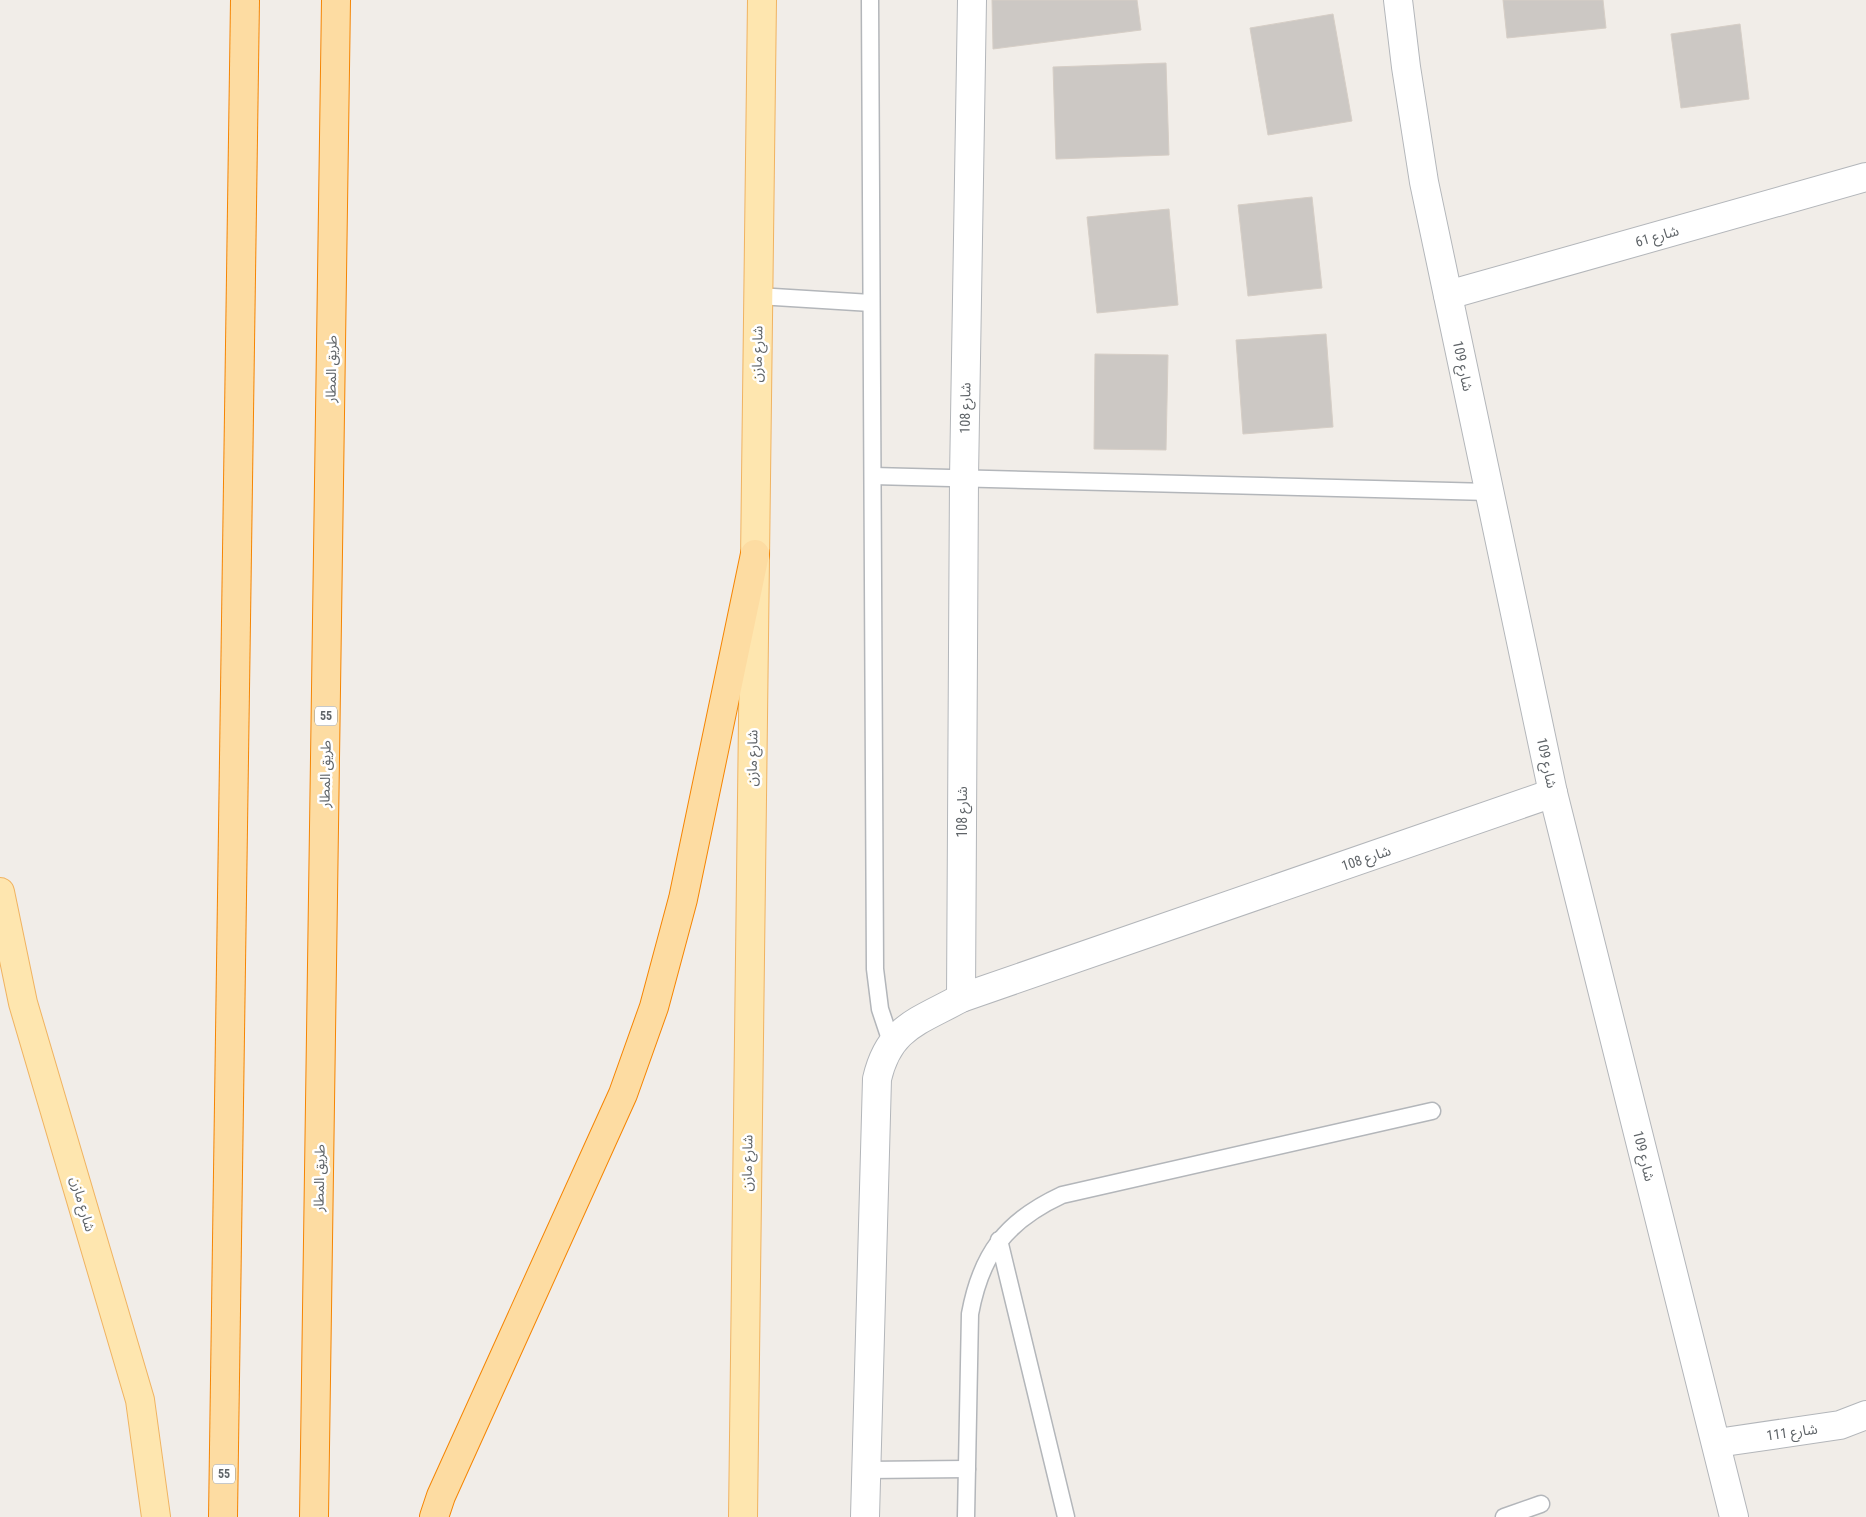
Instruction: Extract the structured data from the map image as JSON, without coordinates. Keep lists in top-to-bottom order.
{
  "streets": {
    "highway": ["طريق المطار", "55"],
    "main road": ["شارع مازن"],
    "street": [
      "شارع 61",
      "شارع 109",
      "شارع 108",
      "شارع 111"
    ]
  },
  "crossings": [
    ["شارع 61", "شارع 109"],
    ["شارع 109", "شارع 108"],
    ["شارع 109", "شارع 111"]
  ]
}
